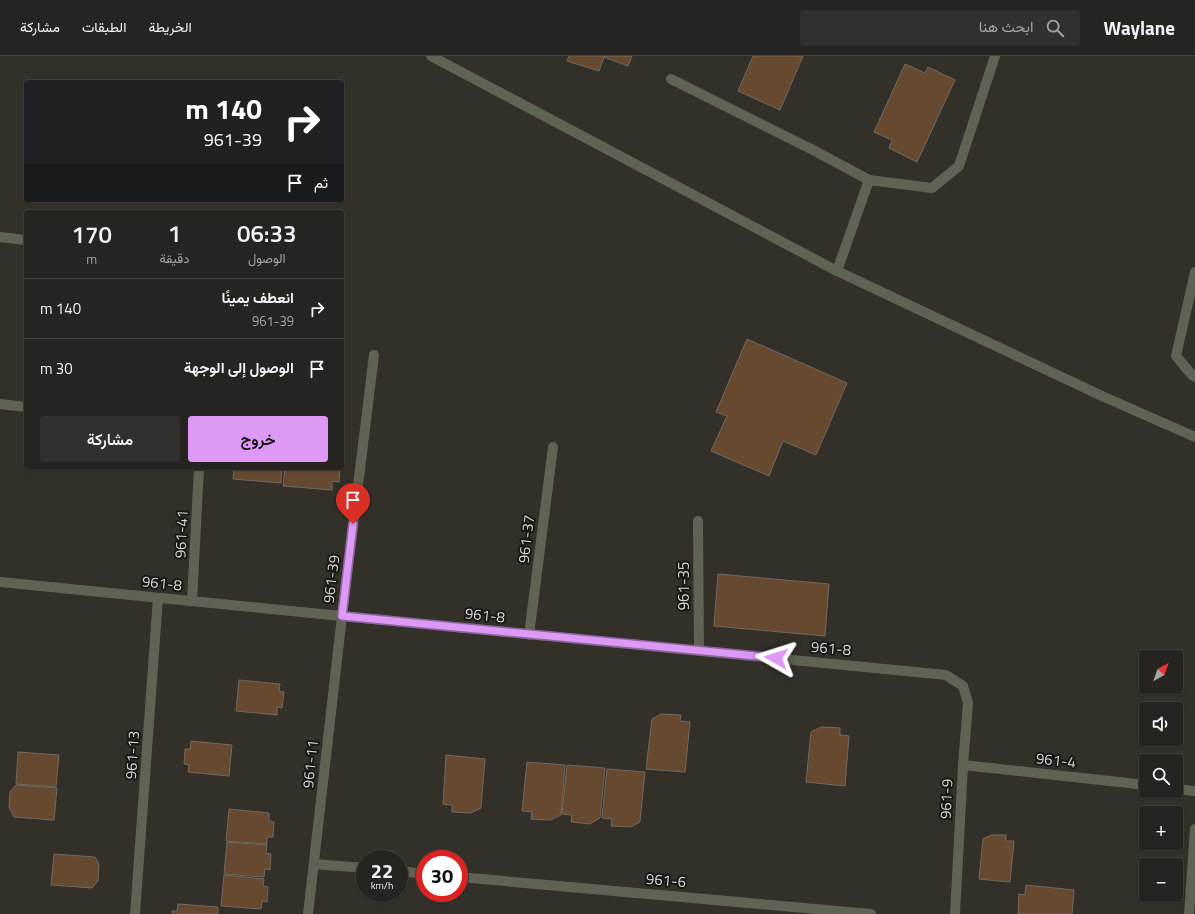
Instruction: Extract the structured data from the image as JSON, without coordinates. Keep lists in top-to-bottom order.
{
  "streets": {
    "street": [
      "961-41",
      "961-37",
      "961-39",
      "961-8",
      "961-35",
      "961-13",
      "961-4",
      "961-11",
      "961-9",
      "961-6"
    ]
  },
  "crossings": [
    ["961-41", "961-8"],
    ["961-37", "961-8"],
    ["961-39", "961-8"],
    ["961-39", "961-11"],
    ["961-8", "961-35"],
    ["961-8", "961-13"],
    ["961-8", "961-11"],
    ["961-8", "961-9"],
    ["961-4", "961-9"]
  ],
  "north": "top right",
  "page": {
    "header": "Waylane",
    "search": "ابحث هنا",
    "nav": ["الخريطة", "الطبقات", "مشاركة"],
    "turn": ["140 m", "961-39"],
    "then": "ثم",
    "eta": [
      "06:33",
      "الوصول",
      "1",
      "دقيقة",
      "170",
      "m"
    ],
    "list": [
      {
        "name": "انعطف يمينًا",
        "note": "961-39",
        "value": "140 m"
      },
      {
        "name": "الوصول إلى الوجهة",
        "value": "30 m"
      }
    ],
    "buttons": ["خروج", "مشاركة"],
    "map_buttons": ["+", "−"],
    "speed": "22 km/h",
    "limit": "30"
  }
}
